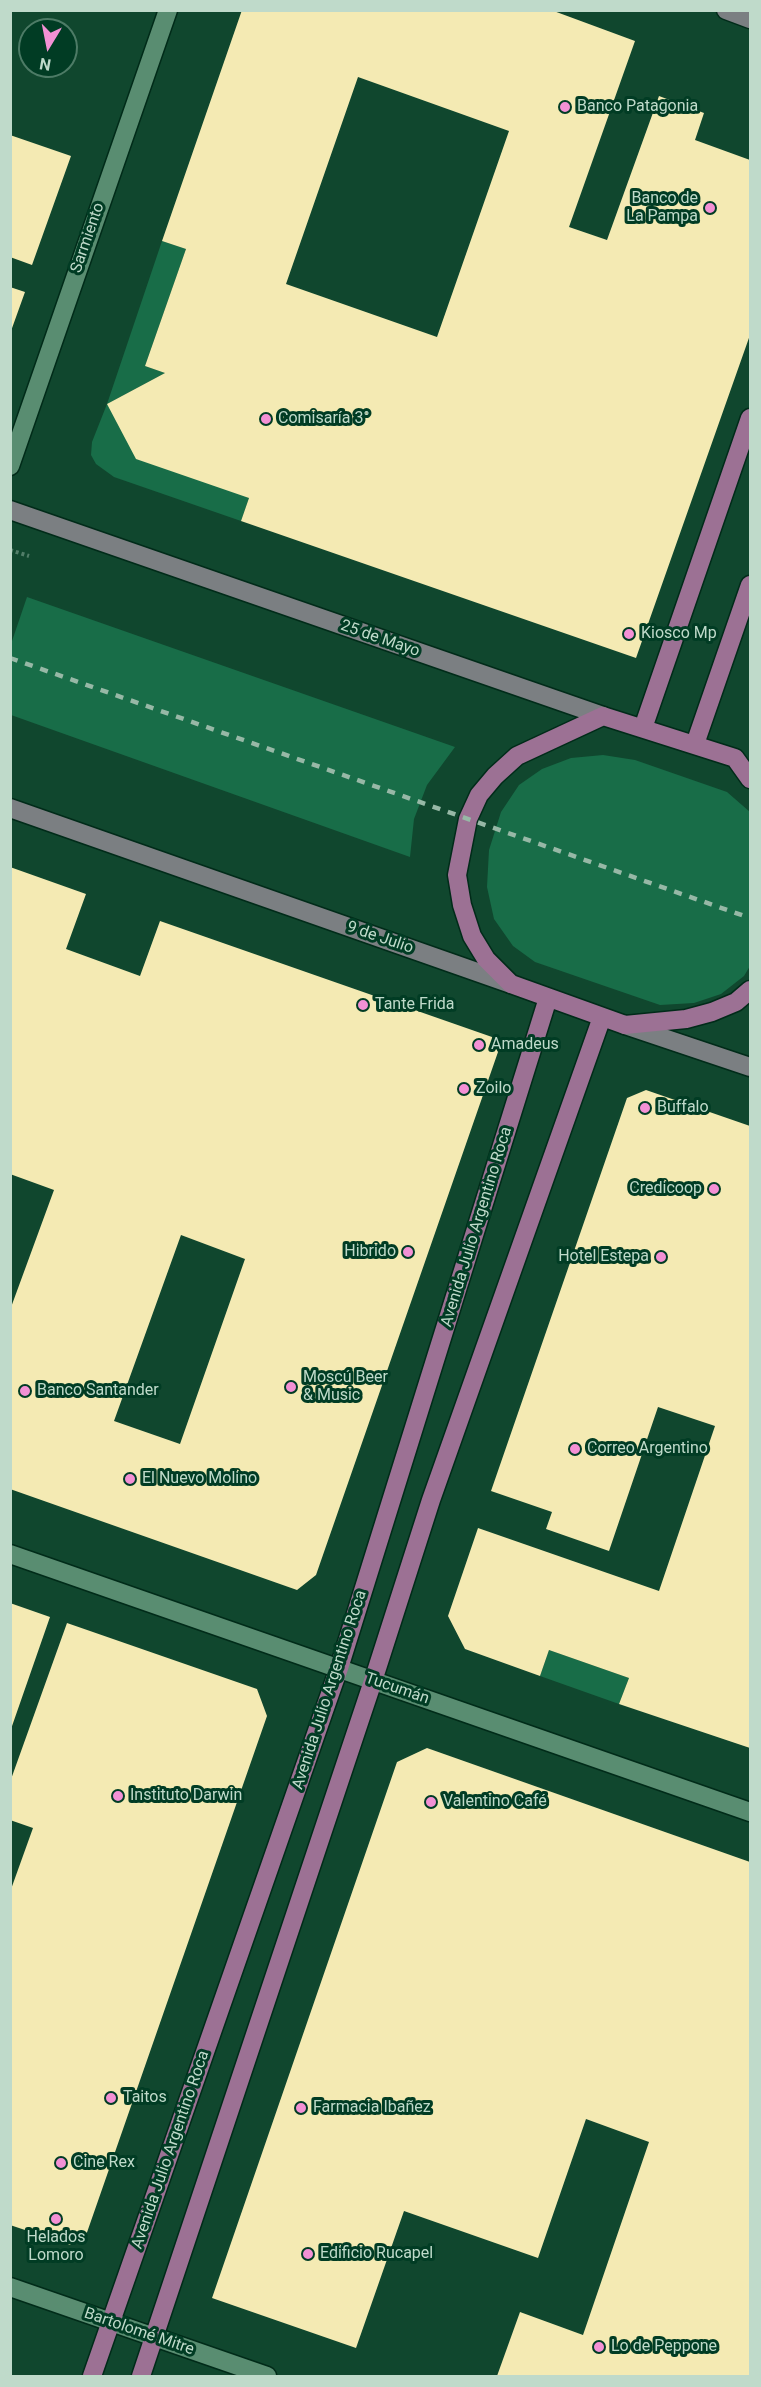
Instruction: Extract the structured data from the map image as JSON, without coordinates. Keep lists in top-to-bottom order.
{
  "streets": {
    "main road": ["25 de Mayo", "9 de Julio", "Avenida Julio Argentino Roca"],
    "street": ["Sarmiento", "Tucumán", "Bartolomé Mitre"]
  },
  "crossings": [
    ["9 de Julio", "Avenida Julio Argentino Roca"],
    ["Avenida Julio Argentino Roca", "Tucumán"],
    ["Avenida Julio Argentino Roca", "Bartolomé Mitre"]
  ],
  "places": [
    "Banco Patagonia",
    "Banco de La Pampa",
    "Comisaría 3°",
    "Kiosco Mp",
    "Tante Frida",
    "Amadeus",
    "Zoilo",
    "Buffalo",
    "Credicoop",
    "Hibrido",
    "Hotel Estepa",
    "Moscú Beer & Music",
    "Banco Santander",
    "Correo Argentino",
    "El Nuevo Molino",
    "Instituto Darwin",
    "Valentino Café",
    "Taitos",
    "Farmacia Ibañez",
    "Cine Rex",
    "Helados Lomoro",
    "Edificio Rucapel",
    "Lo de Peppone"
  ],
  "north": "bottom"
}
